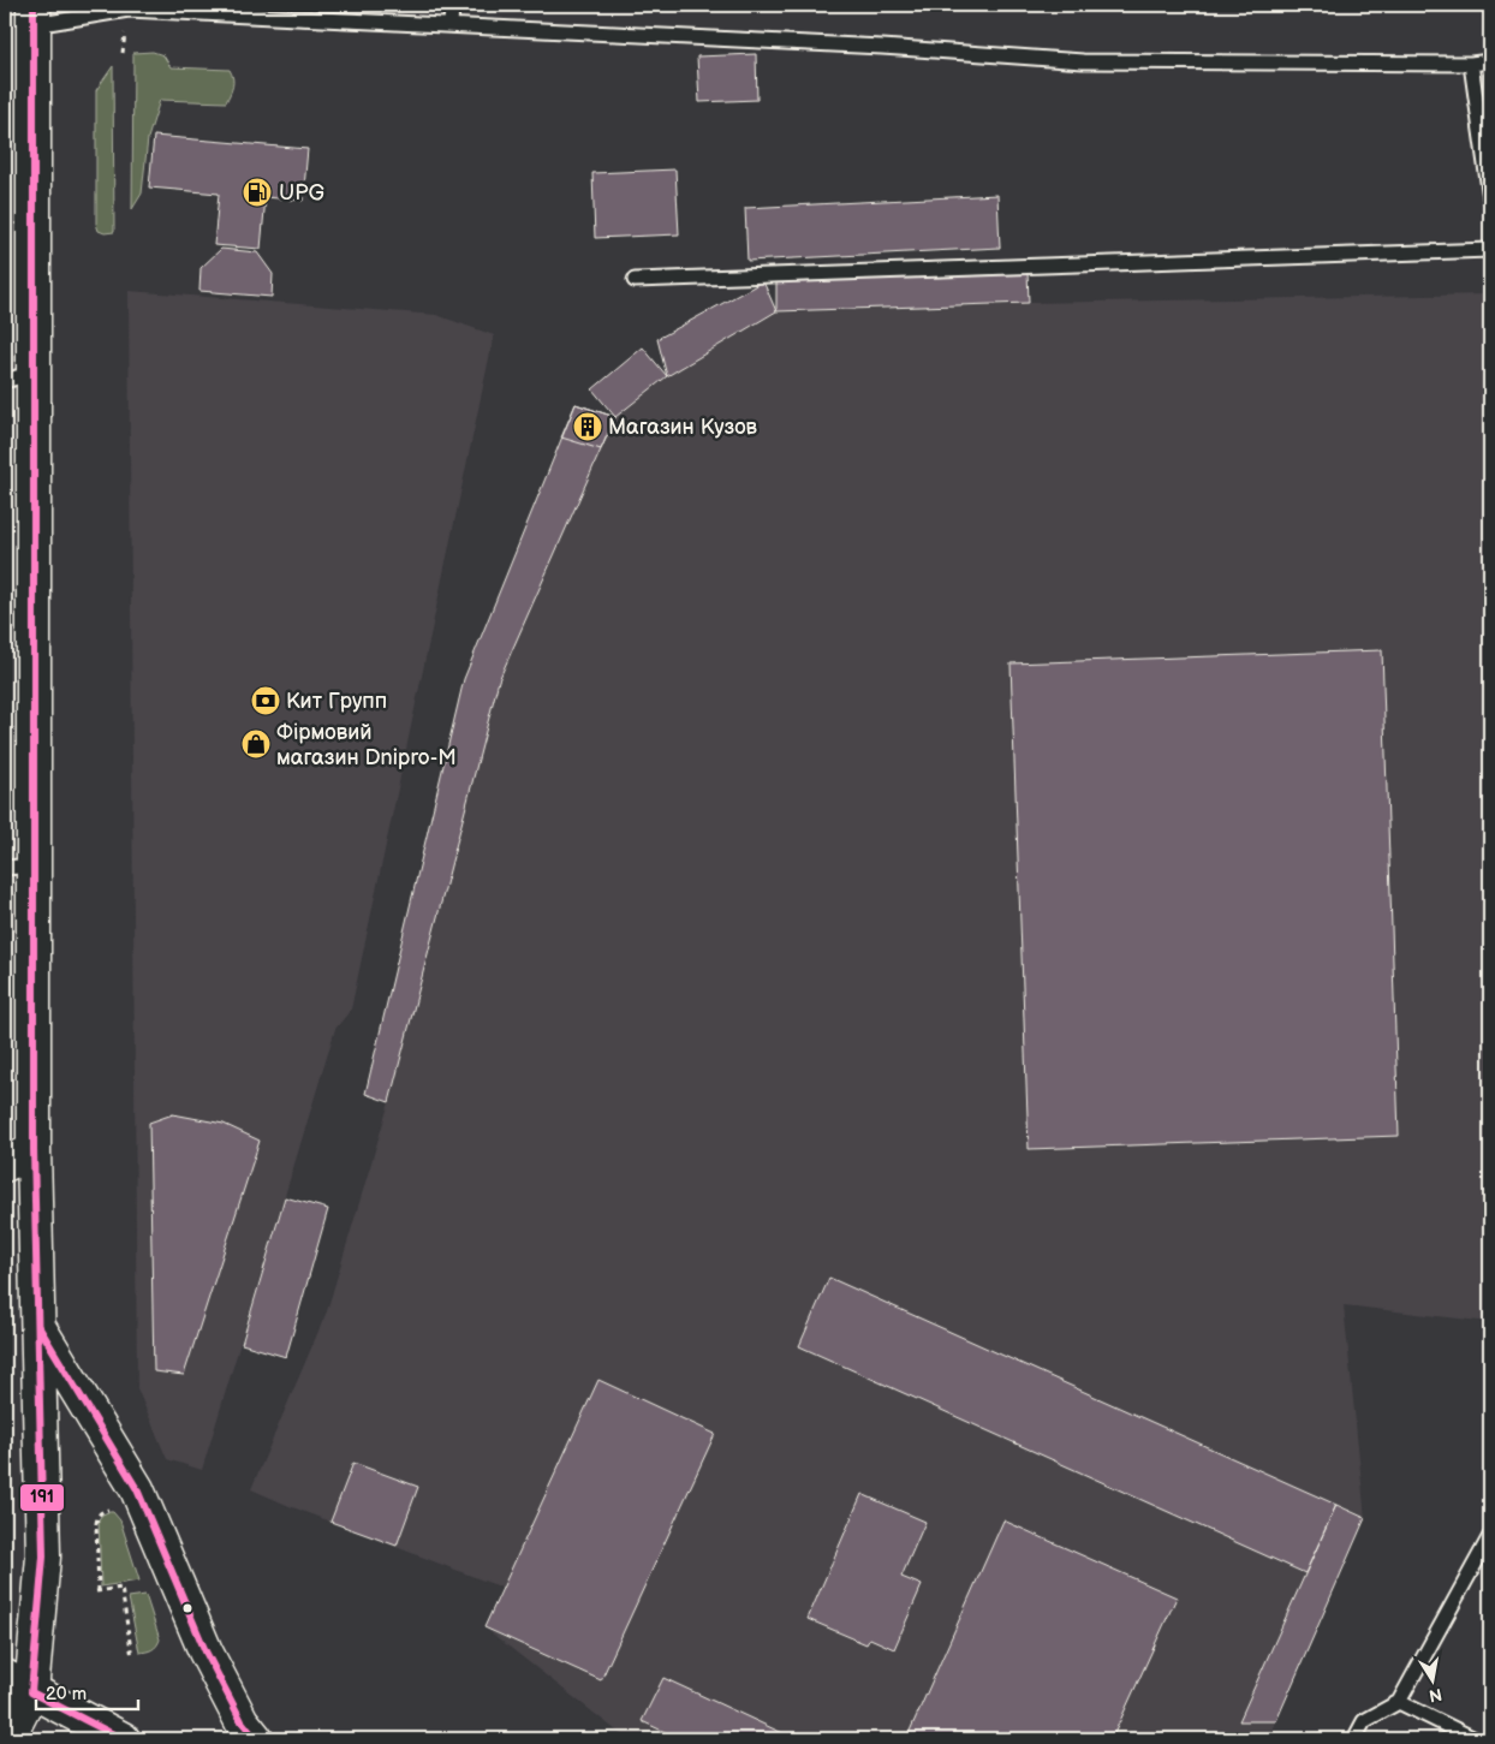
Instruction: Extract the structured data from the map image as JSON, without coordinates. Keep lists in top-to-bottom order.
{
  "places": {
    "fuel station": ["UPG"],
    "building": ["Магазин Кузов"],
    "bank": ["Кит Групп"],
    "shop": ["Фірмовий магазин Dnipro-M"]
  },
  "lines": ["transit line 191"],
  "scale_bar": "20 m",
  "north": "bottom"
}
